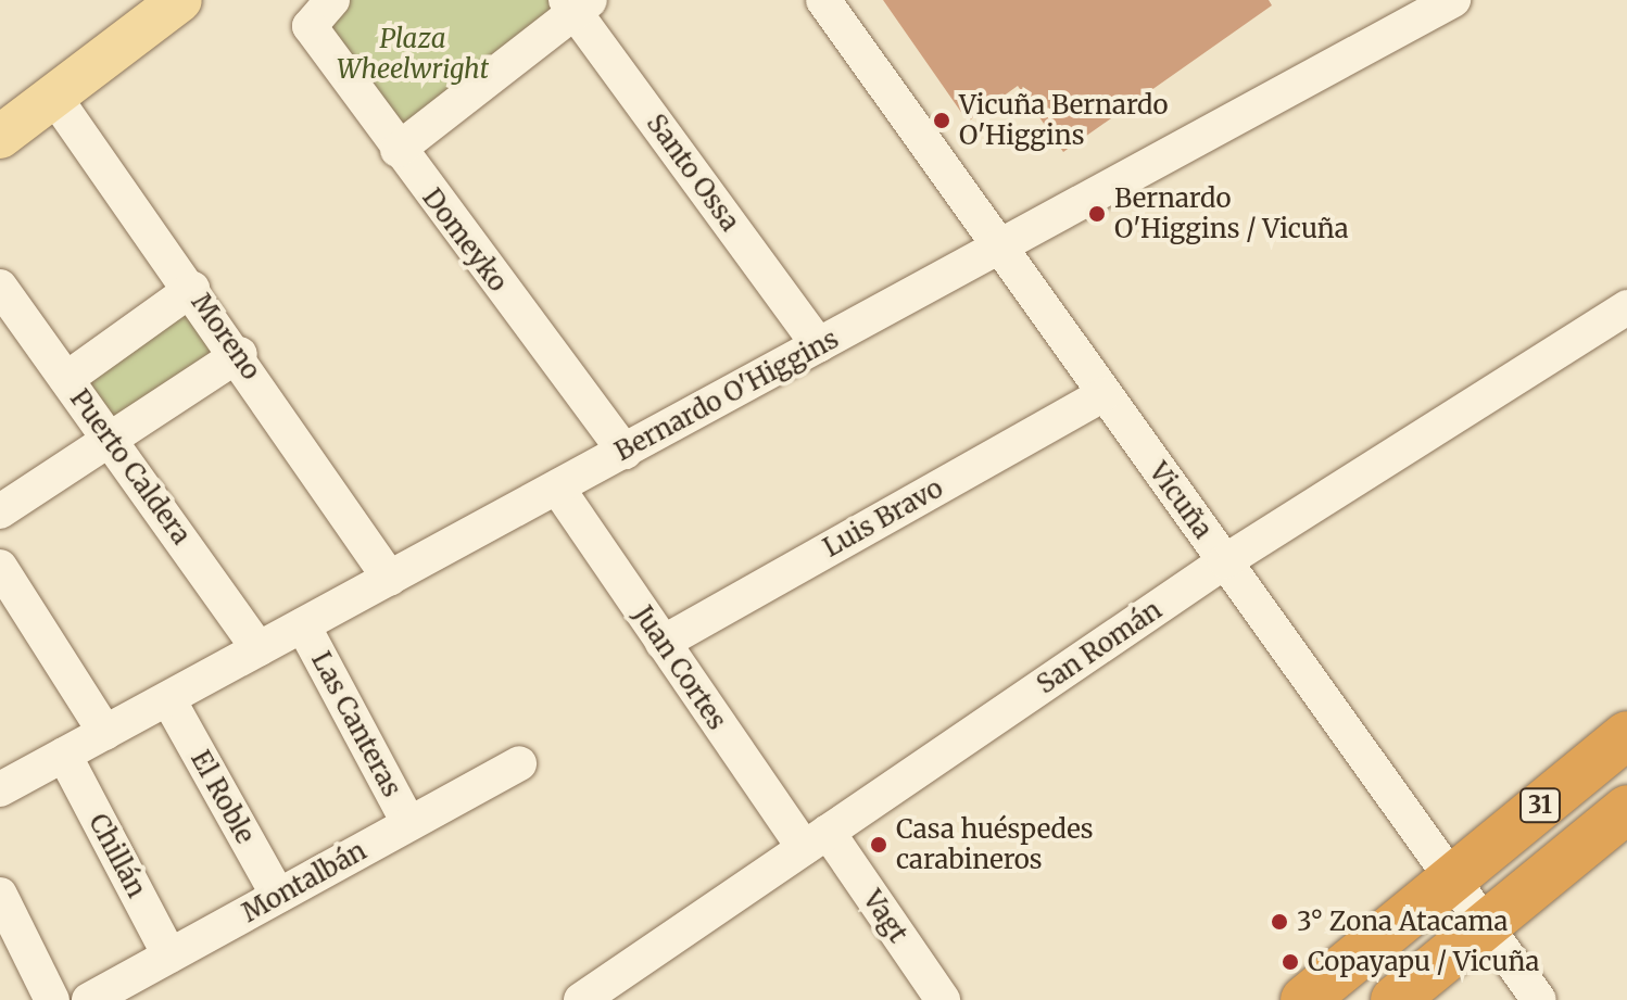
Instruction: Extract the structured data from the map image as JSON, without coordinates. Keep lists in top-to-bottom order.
{
  "streets": {
    "highway": ["31"],
    "street": [
      "Santo Ossa",
      "Domeyko",
      "Moreno",
      "Bernardo O'Higgins",
      "Puerto Caldera",
      "Vicuña",
      "Luis Bravo",
      "San Román",
      "Juan Cortes",
      "Las Canteras",
      "El Roble",
      "Chillán",
      "Montalbán",
      "Vagt"
    ]
  },
  "crossings": [
    ["Santo Ossa", "Bernardo O'Higgins"],
    ["Domeyko", "Bernardo O'Higgins"],
    ["Moreno", "Bernardo O'Higgins"],
    ["Bernardo O'Higgins", "Puerto Caldera"],
    ["Bernardo O'Higgins", "Vicuña"],
    ["Bernardo O'Higgins", "Juan Cortes"],
    ["Bernardo O'Higgins", "Las Canteras"],
    ["Bernardo O'Higgins", "El Roble"],
    ["Bernardo O'Higgins", "Chillán"],
    ["Vicuña", "Luis Bravo"],
    ["Vicuña", "San Román"],
    ["Vicuña", "31"],
    ["Luis Bravo", "Juan Cortes"],
    ["San Román", "Juan Cortes"],
    ["San Román", "Vagt"],
    ["Juan Cortes", "Vagt"],
    ["Las Canteras", "Montalbán"],
    ["El Roble", "Montalbán"],
    ["Chillán", "Montalbán"]
  ],
  "parks": ["Plaza Wheelwright"],
  "places": [
    "Vicuña Bernardo O'Higgins",
    "Bernardo O'Higgins / Vicuña",
    "Casa huéspedes carabineros",
    "3° Zona Atacama",
    "Copayapu / Vicuña"
  ]
}
